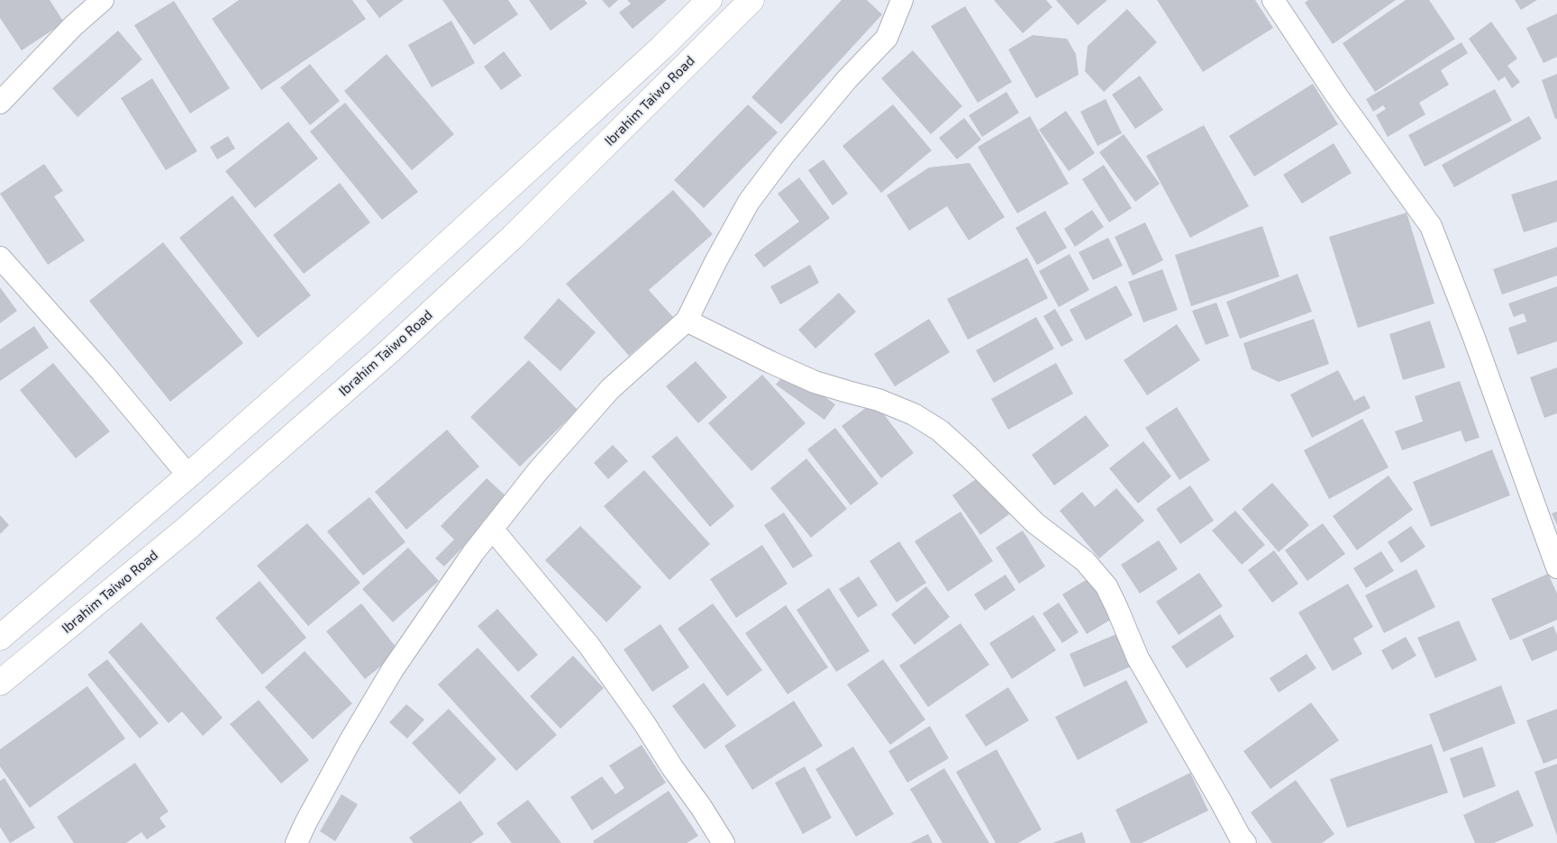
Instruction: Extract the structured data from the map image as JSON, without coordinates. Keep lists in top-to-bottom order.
{
  "streets": {
    "main road": ["Ibrahim Taiwo Road"]
  }
}
